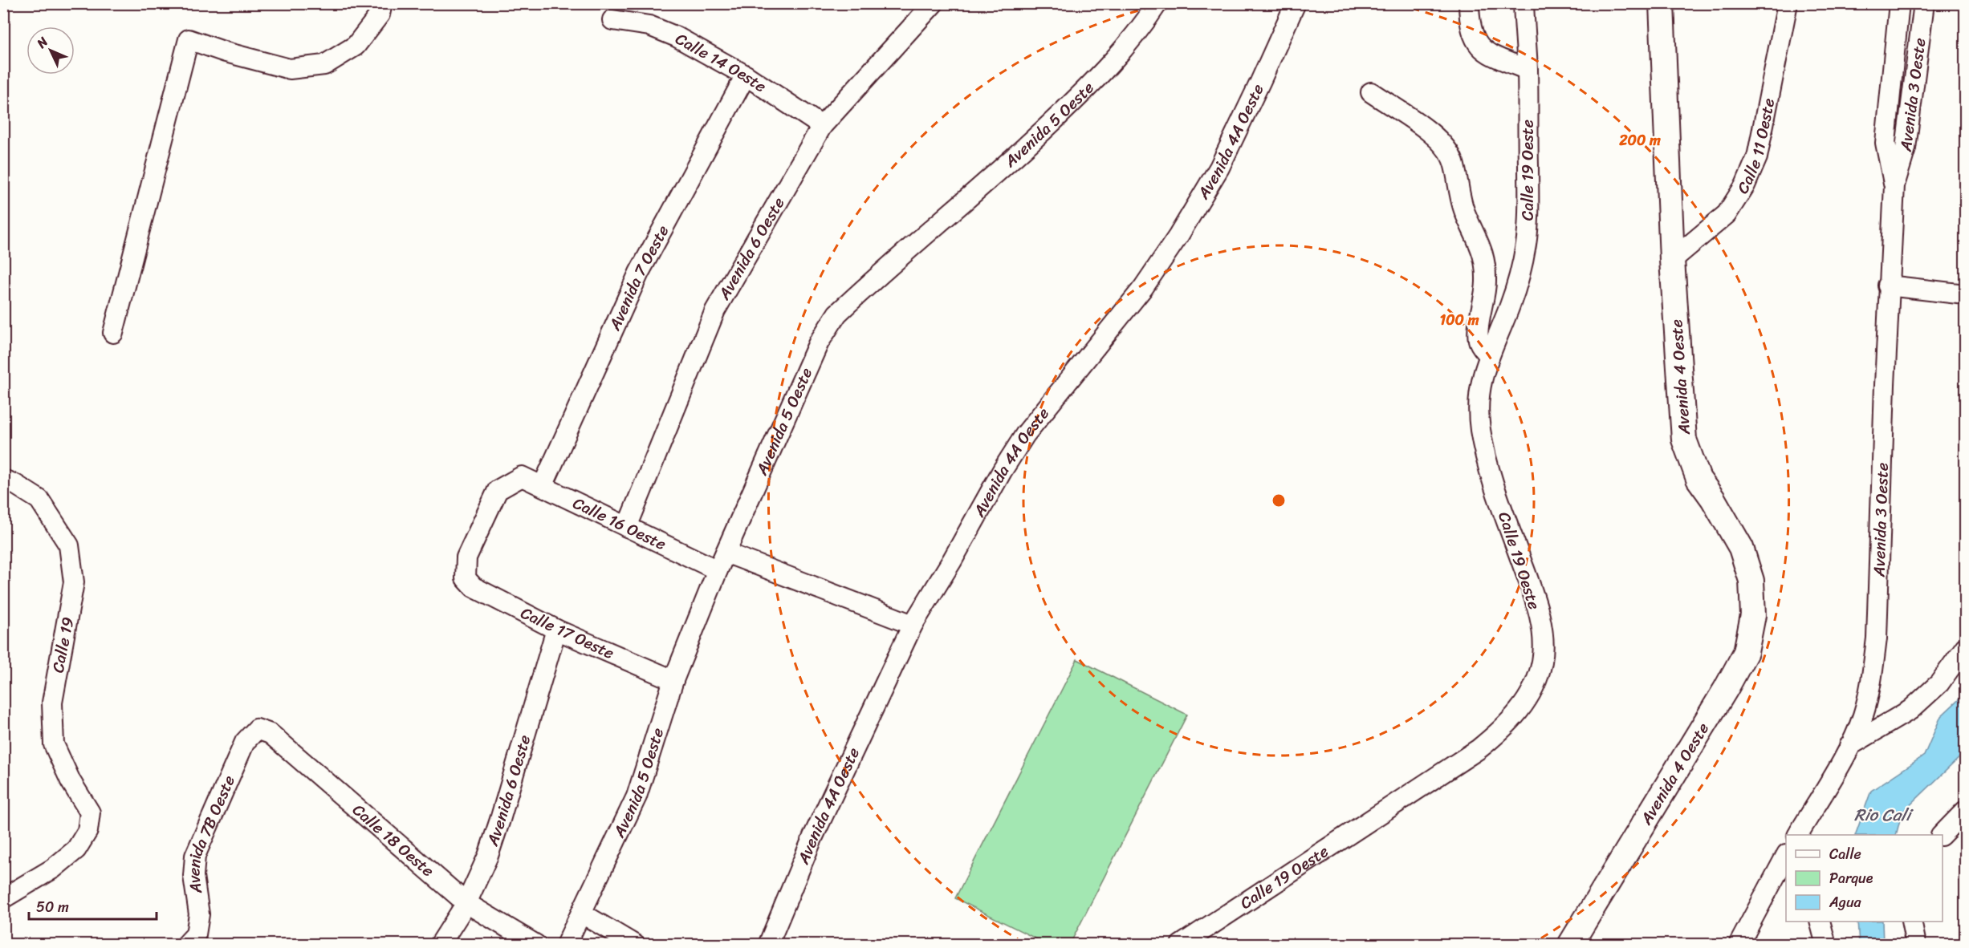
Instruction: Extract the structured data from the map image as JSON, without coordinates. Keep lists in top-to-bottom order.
{
  "streets": {
    "main road": ["Avenida 4 Oeste"],
    "street": [
      "Calle 14 Oeste",
      "Avenida 3 Oeste",
      "Avenida 5 Oeste",
      "Avenida 4A Oeste",
      "Calle 11 Oeste",
      "Calle 19 Oeste",
      "Avenida 6 Oeste",
      "Avenida 7 Oeste",
      "Calle 16 Oeste",
      "Calle 17 Oeste",
      "Calle 19",
      "Avenida 7B Oeste",
      "Calle 18 Oeste"
    ]
  },
  "crossings": [
    ["Calle 14 Oeste", "Avenida 6 Oeste"],
    ["Calle 14 Oeste", "Avenida 7 Oeste"],
    ["Avenida 5 Oeste", "Calle 16 Oeste"],
    ["Avenida 5 Oeste", "Calle 17 Oeste"],
    ["Calle 11 Oeste", "Avenida 4 Oeste"],
    ["Avenida 6 Oeste", "Calle 16 Oeste"],
    ["Avenida 6 Oeste", "Calle 17 Oeste"],
    ["Avenida 6 Oeste", "Calle 18 Oeste"],
    ["Avenida 7 Oeste", "Calle 16 Oeste"],
    ["Calle 16 Oeste", "Calle 17 Oeste"],
    ["Avenida 7B Oeste", "Calle 18 Oeste"]
  ],
  "water": ["Rio Cali"],
  "legend": ["Calle", "Parque", "Agua"],
  "scale_bar": "50 m",
  "north": "top left",
  "rings": ["200 m", "100 m"]
}
